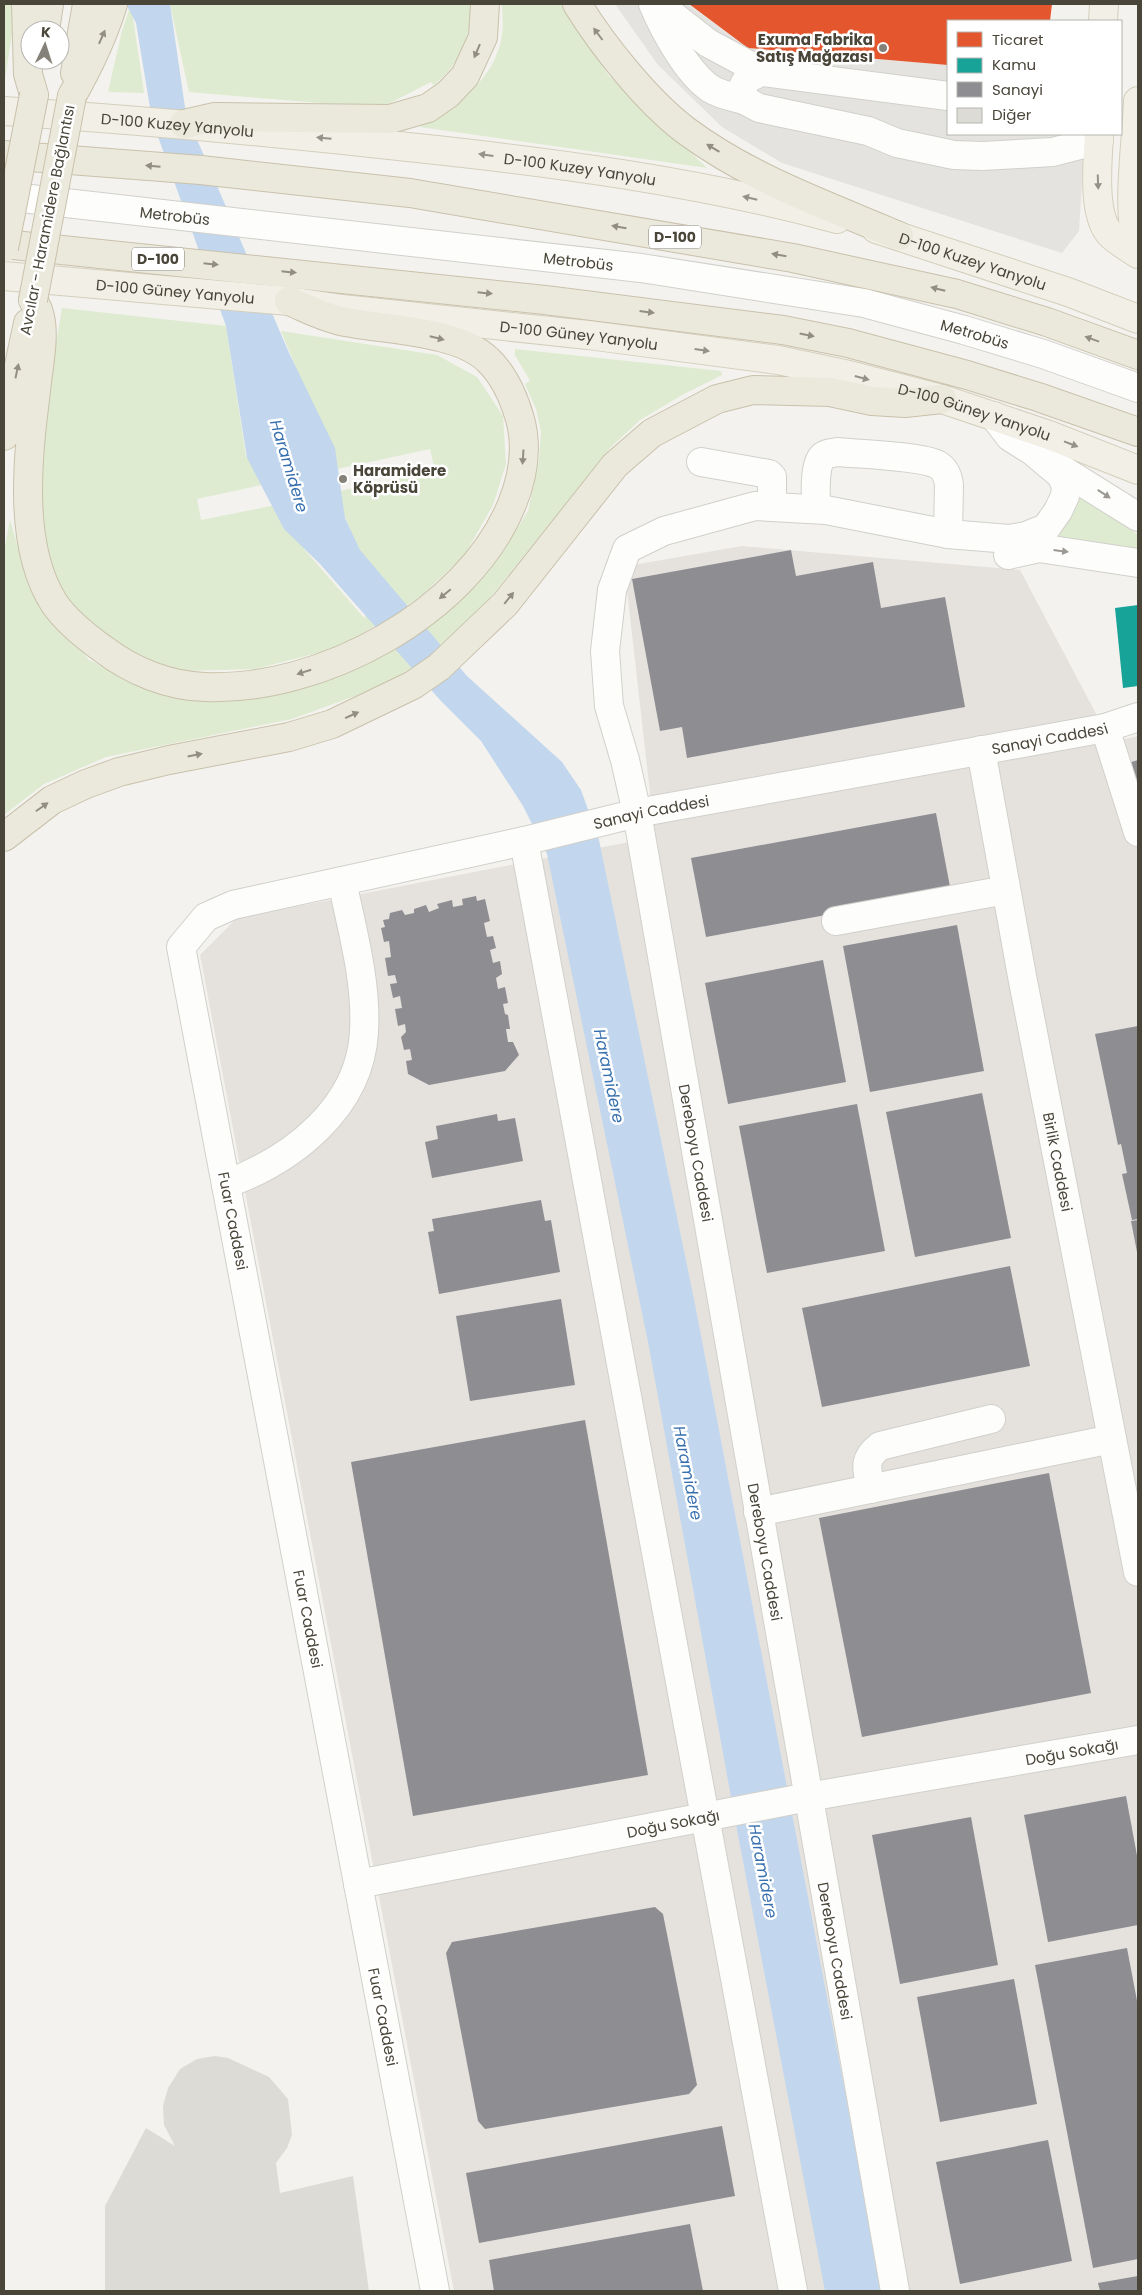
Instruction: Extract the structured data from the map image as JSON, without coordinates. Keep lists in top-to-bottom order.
{
  "streets": {
    "highway": ["Avcılar - Haramidere Bağlantısı", "D-100"],
    "main road": ["D-100 Kuzey Yanyolu", "D-100 Güney Yanyolu"],
    "street": [
      "Metrobüs",
      "Sanayi Caddesi",
      "Dereboyu Caddesi",
      "Birlik Caddesi",
      "Fuar Caddesi",
      "Doğu Sokağı"
    ]
  },
  "crossings": [
    ["Sanayi Caddesi", "Dereboyu Caddesi"],
    ["Sanayi Caddesi", "Birlik Caddesi"],
    ["Sanayi Caddesi", "Fuar Caddesi"],
    ["Dereboyu Caddesi", "Doğu Sokağı"],
    ["Fuar Caddesi", "Doğu Sokağı"]
  ],
  "one_way": ["D-100 Kuzey Yanyolu", "D-100 Güney Yanyolu"],
  "water": ["Haramidere"],
  "places": ["Exuma Fabrika Satış Mağazası", "Haramidere Köprüsü"],
  "legend": [
    "Ticaret",
    "Kamu",
    "Sanayi",
    "Diğer"
  ],
  "north": "top"
}
